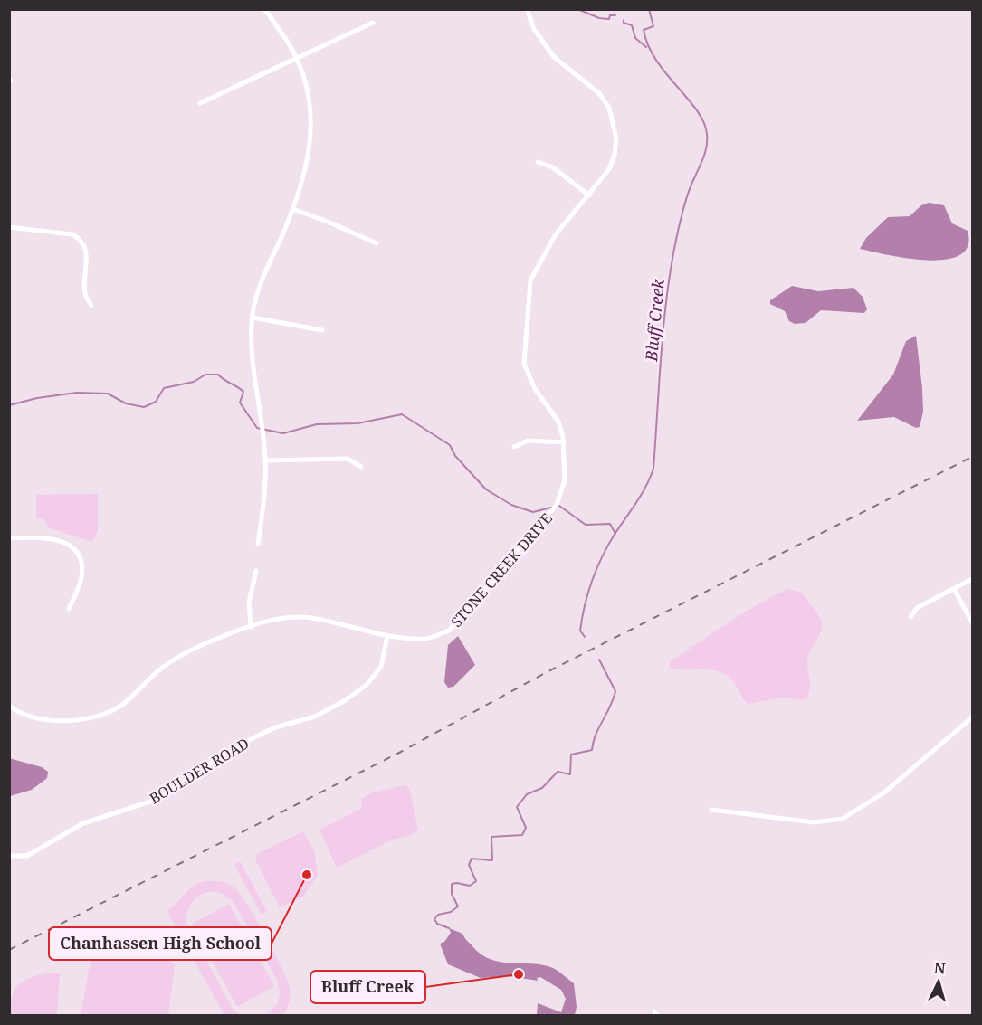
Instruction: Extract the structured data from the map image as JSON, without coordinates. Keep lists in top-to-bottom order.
{
  "streets": {
    "street": ["STONE CREEK DRIVE", "BOULDER ROAD"]
  },
  "crossings": [
    ["STONE CREEK DRIVE", "BOULDER ROAD"]
  ],
  "water": ["Bluff Creek"],
  "places": ["Chanhassen High School", "Bluff Creek"],
  "north": "top"
}
